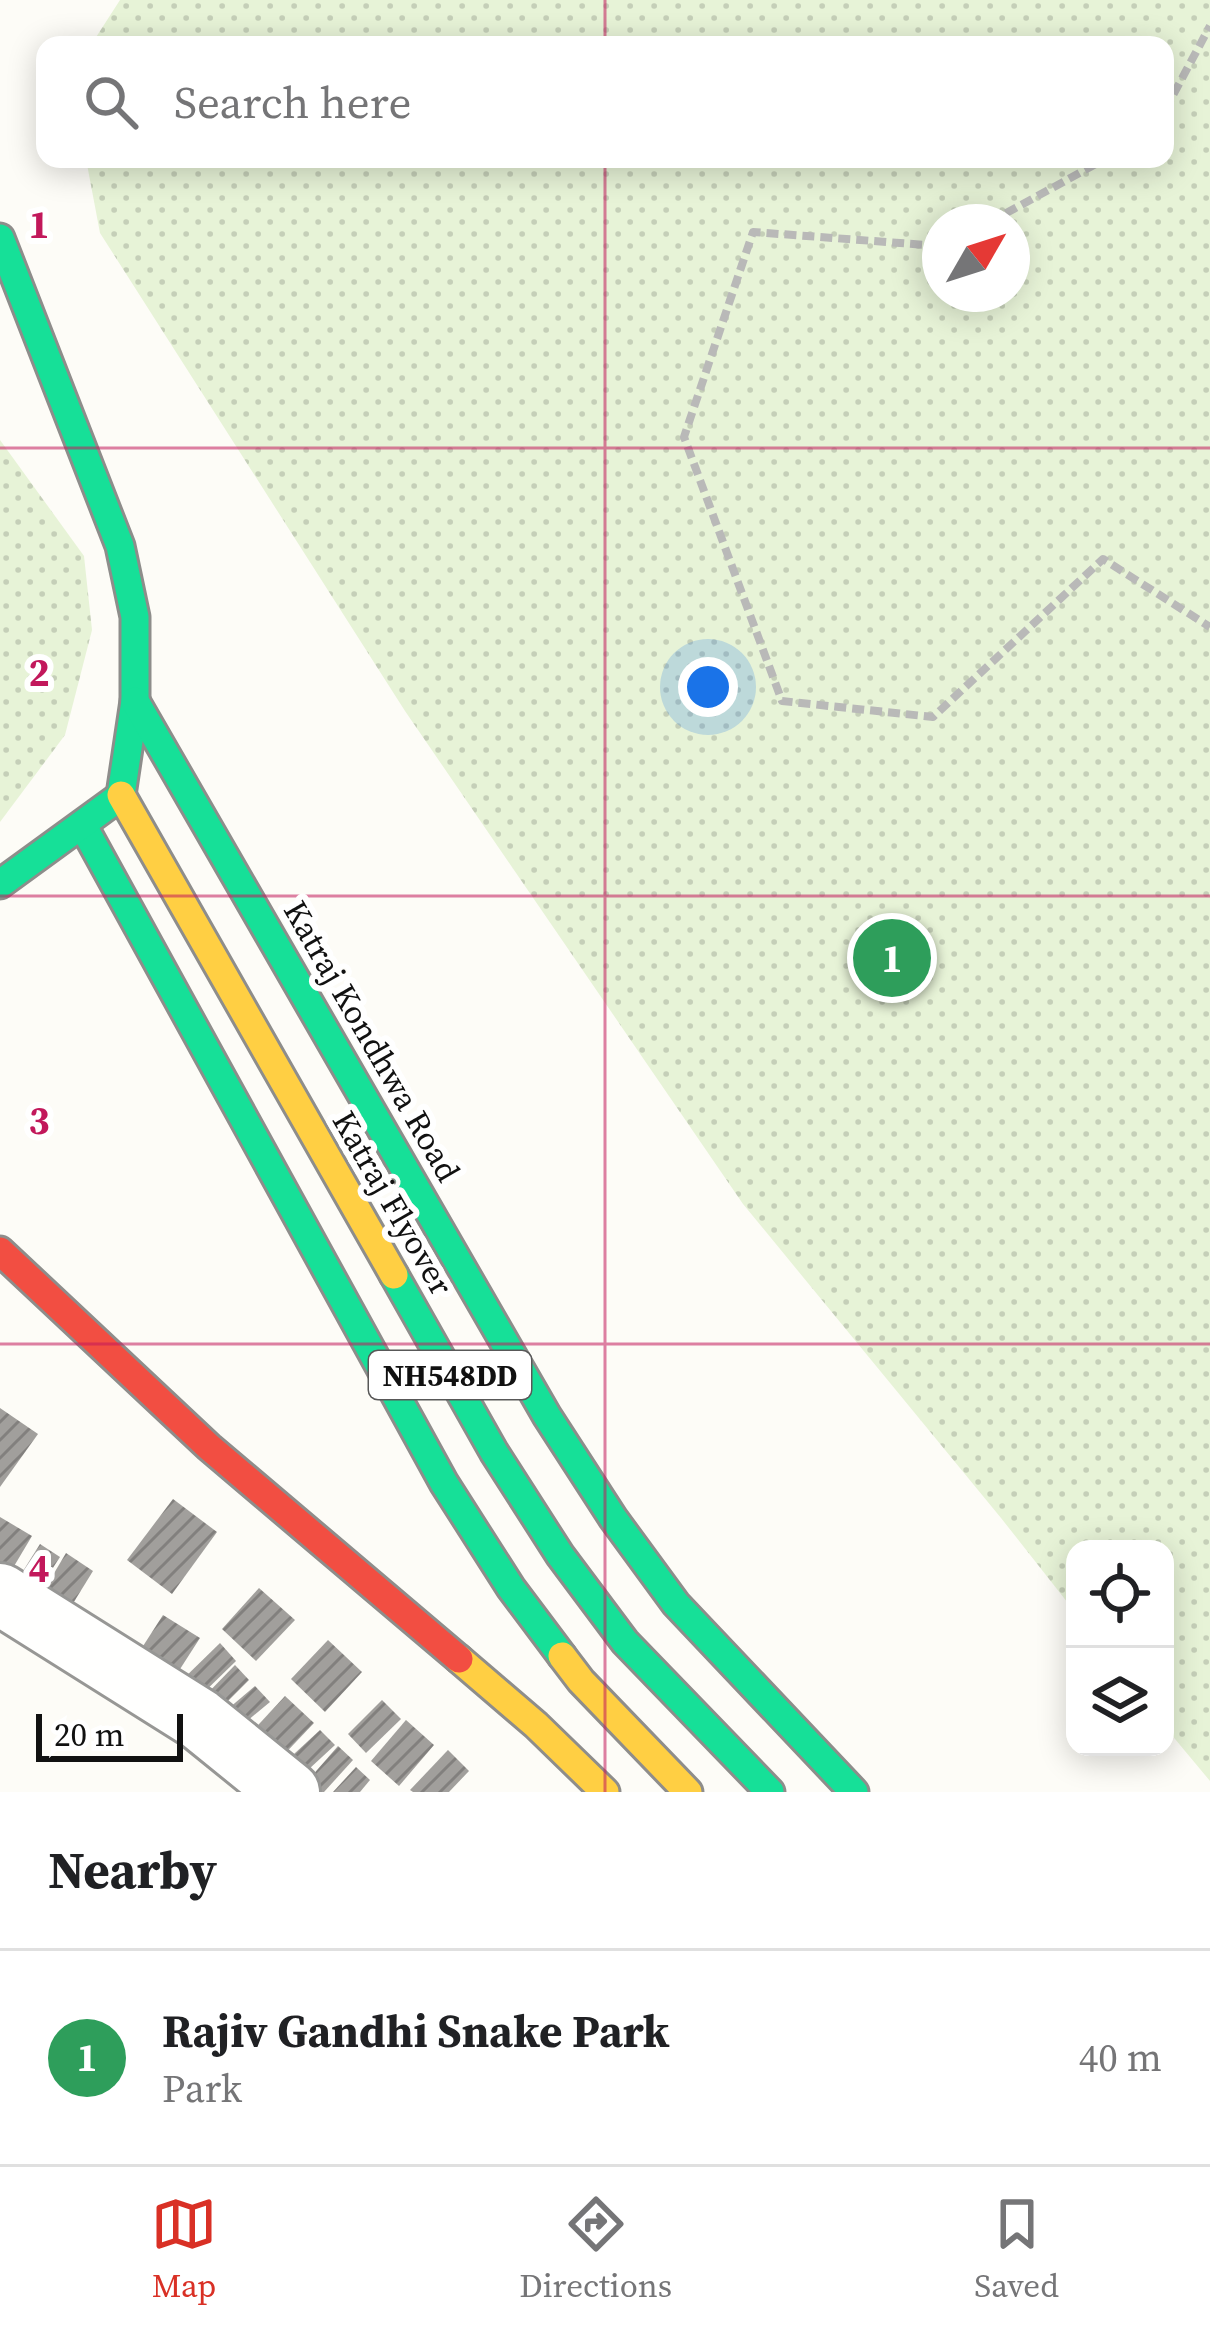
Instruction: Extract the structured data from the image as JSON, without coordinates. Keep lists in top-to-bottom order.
{
  "streets": {
    "main road": ["Katraj Kondhwa Road", "Katraj Flyover", "NH548DD"]
  },
  "scale_bar": "20 m",
  "north": "top right",
  "page": {
    "search": "Search here",
    "pins": "1",
    "scale": "20 m",
    "heading": "Nearby",
    "list": [
      {
        "mark": "1",
        "name": "Rajiv Gandhi Snake Park",
        "note": "Park",
        "value": "40 m"
      }
    ],
    "nav": ["Map", "Directions", "Saved"]
  },
  "grid": {
    "rows": [
      "1",
      "2",
      "3",
      "4"
    ]
  }
}
